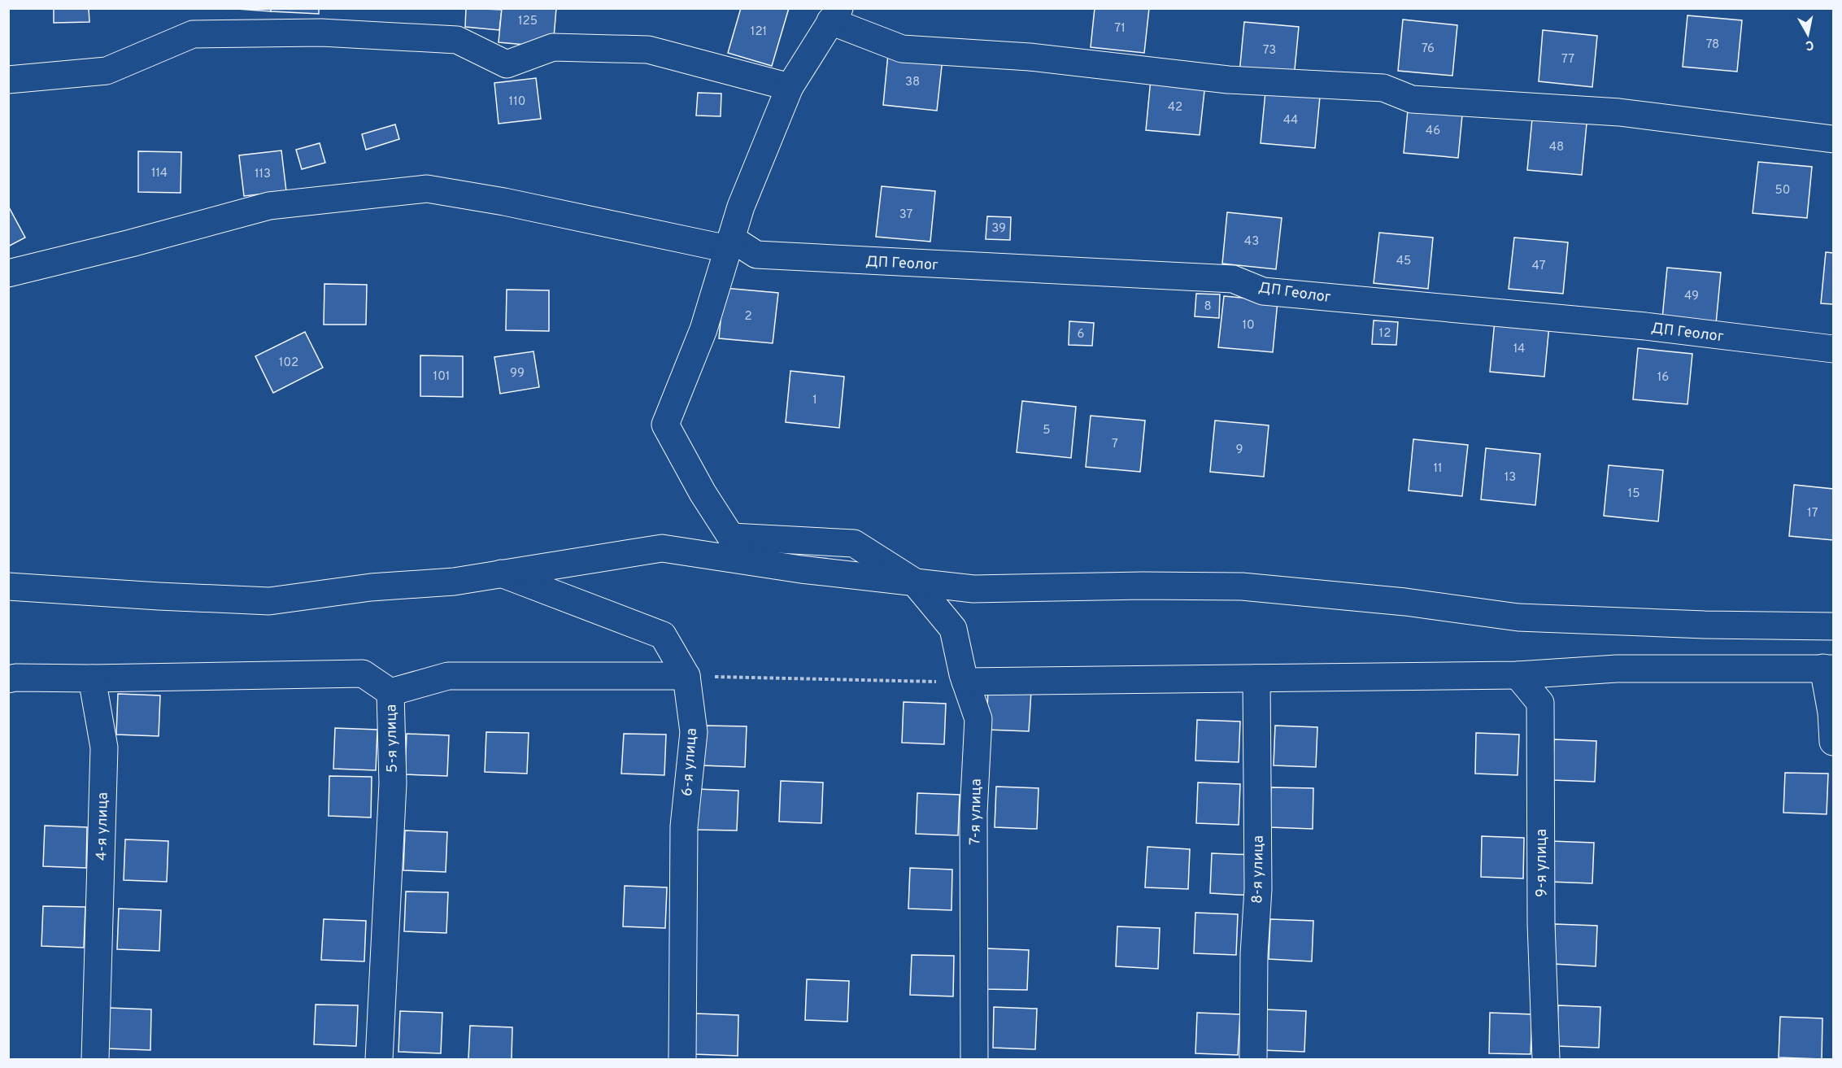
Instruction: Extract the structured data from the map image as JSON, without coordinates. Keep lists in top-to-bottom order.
{
  "streets": {
    "street": [
      "ДП Геолог",
      "5-я улица",
      "6-я улица",
      "7-я улица",
      "4-я улица",
      "9-я улица",
      "8-я улица"
    ]
  },
  "crossings": [
    ["5-я улица", "4-я улица"]
  ],
  "house_numbers": [
    "125",
    "71",
    "121",
    "78",
    "76",
    "73",
    "77",
    "38",
    "110",
    "42",
    "44",
    "46",
    "48",
    "114",
    "113",
    "50",
    "37",
    "39",
    "43",
    "45",
    "47",
    "49",
    "8",
    "2",
    "10",
    "12",
    "6",
    "14",
    "102",
    "99",
    "101",
    "16",
    "1",
    "5",
    "7",
    "9",
    "11",
    "13",
    "15",
    "17"
  ],
  "north": "bottom"
}
